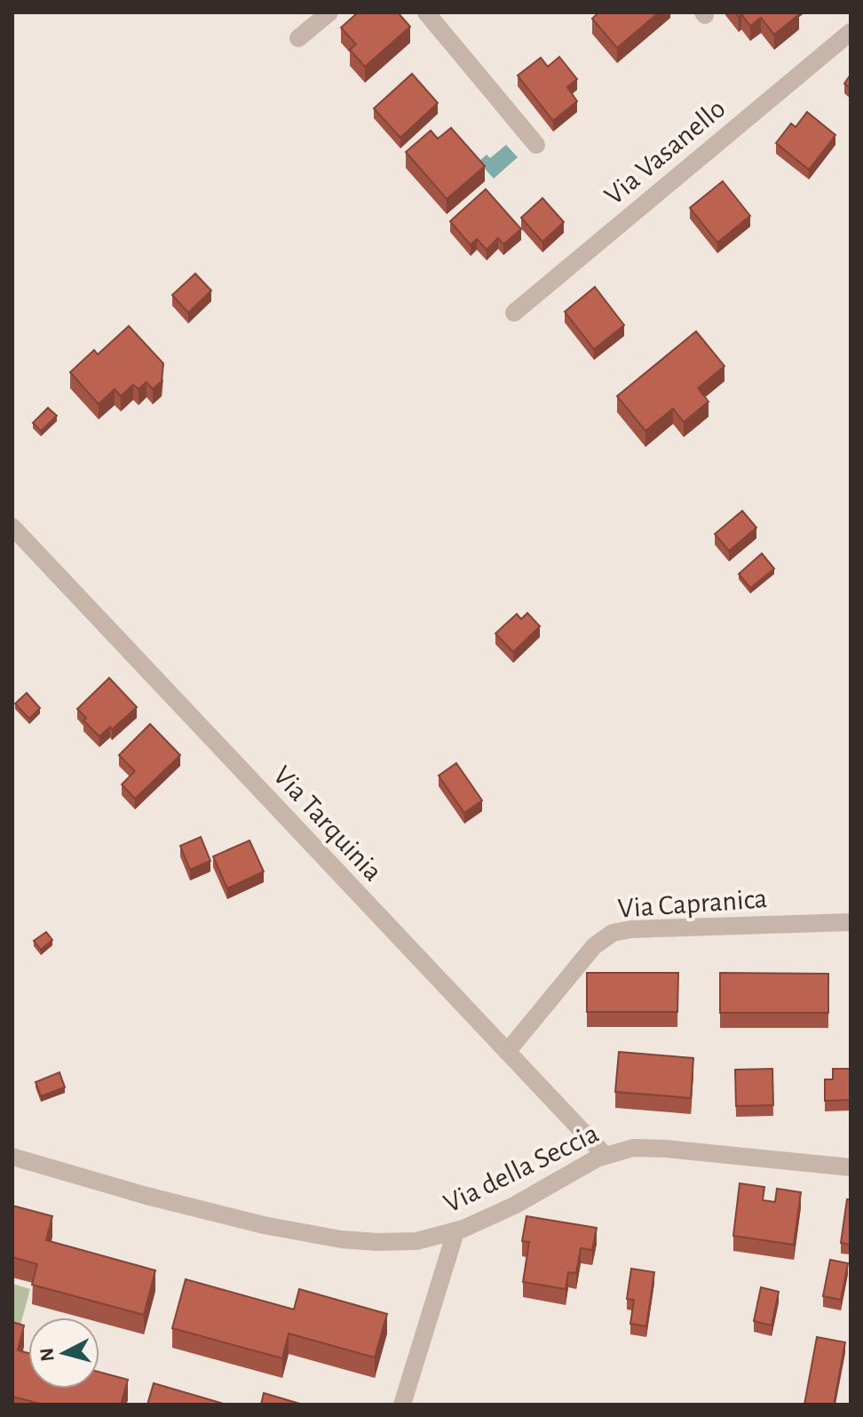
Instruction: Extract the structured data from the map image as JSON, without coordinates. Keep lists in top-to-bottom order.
{
  "streets": {
    "street": [
      "Via Vasanello",
      "Via Tarquinia",
      "Via Capranica",
      "Via della Seccia"
    ]
  },
  "crossings": [
    ["Via Tarquinia", "Via Capranica"],
    ["Via Tarquinia", "Via della Seccia"]
  ],
  "north": "left"
}
